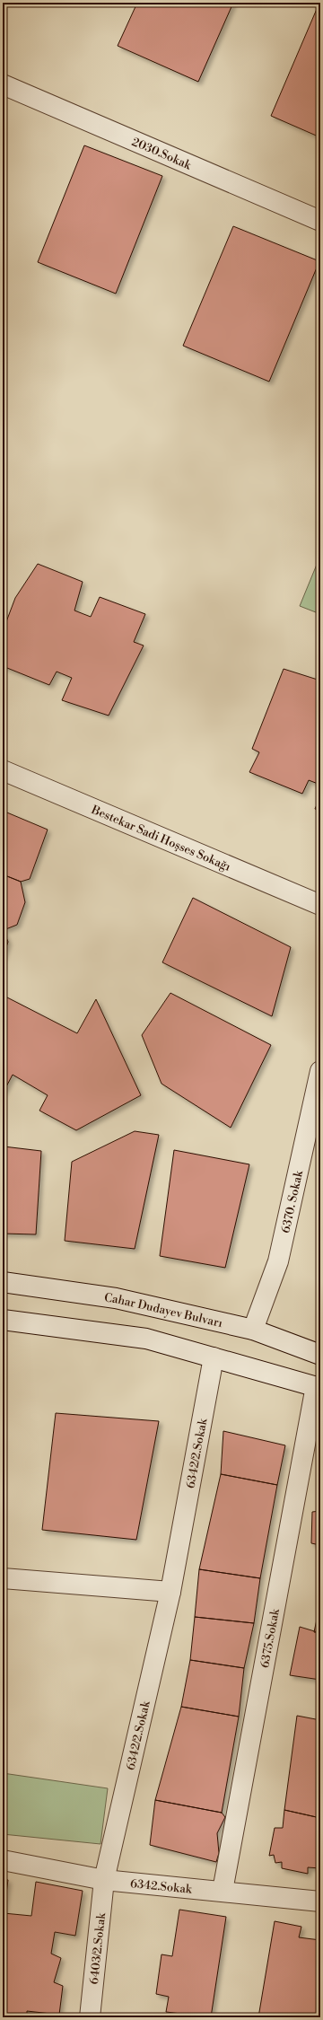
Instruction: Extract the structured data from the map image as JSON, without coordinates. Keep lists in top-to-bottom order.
{
  "streets": {
    "street": [
      "2030.Sokak",
      "Bestekar Sadi Hoşses Sokağı",
      "6370. Sokak",
      "Cahar Dudayev Bulvarı",
      "6342/2.Sokak",
      "6375.Sokak",
      "6342.Sokak",
      "6403/2.Sokak"
    ]
  },
  "crossings": [
    ["6370. Sokak", "Cahar Dudayev Bulvarı"],
    ["6342/2.Sokak", "6342.Sokak"],
    ["6342/2.Sokak", "6403/2.Sokak"],
    ["6375.Sokak", "6342.Sokak"],
    ["6342.Sokak", "6403/2.Sokak"]
  ]
}
